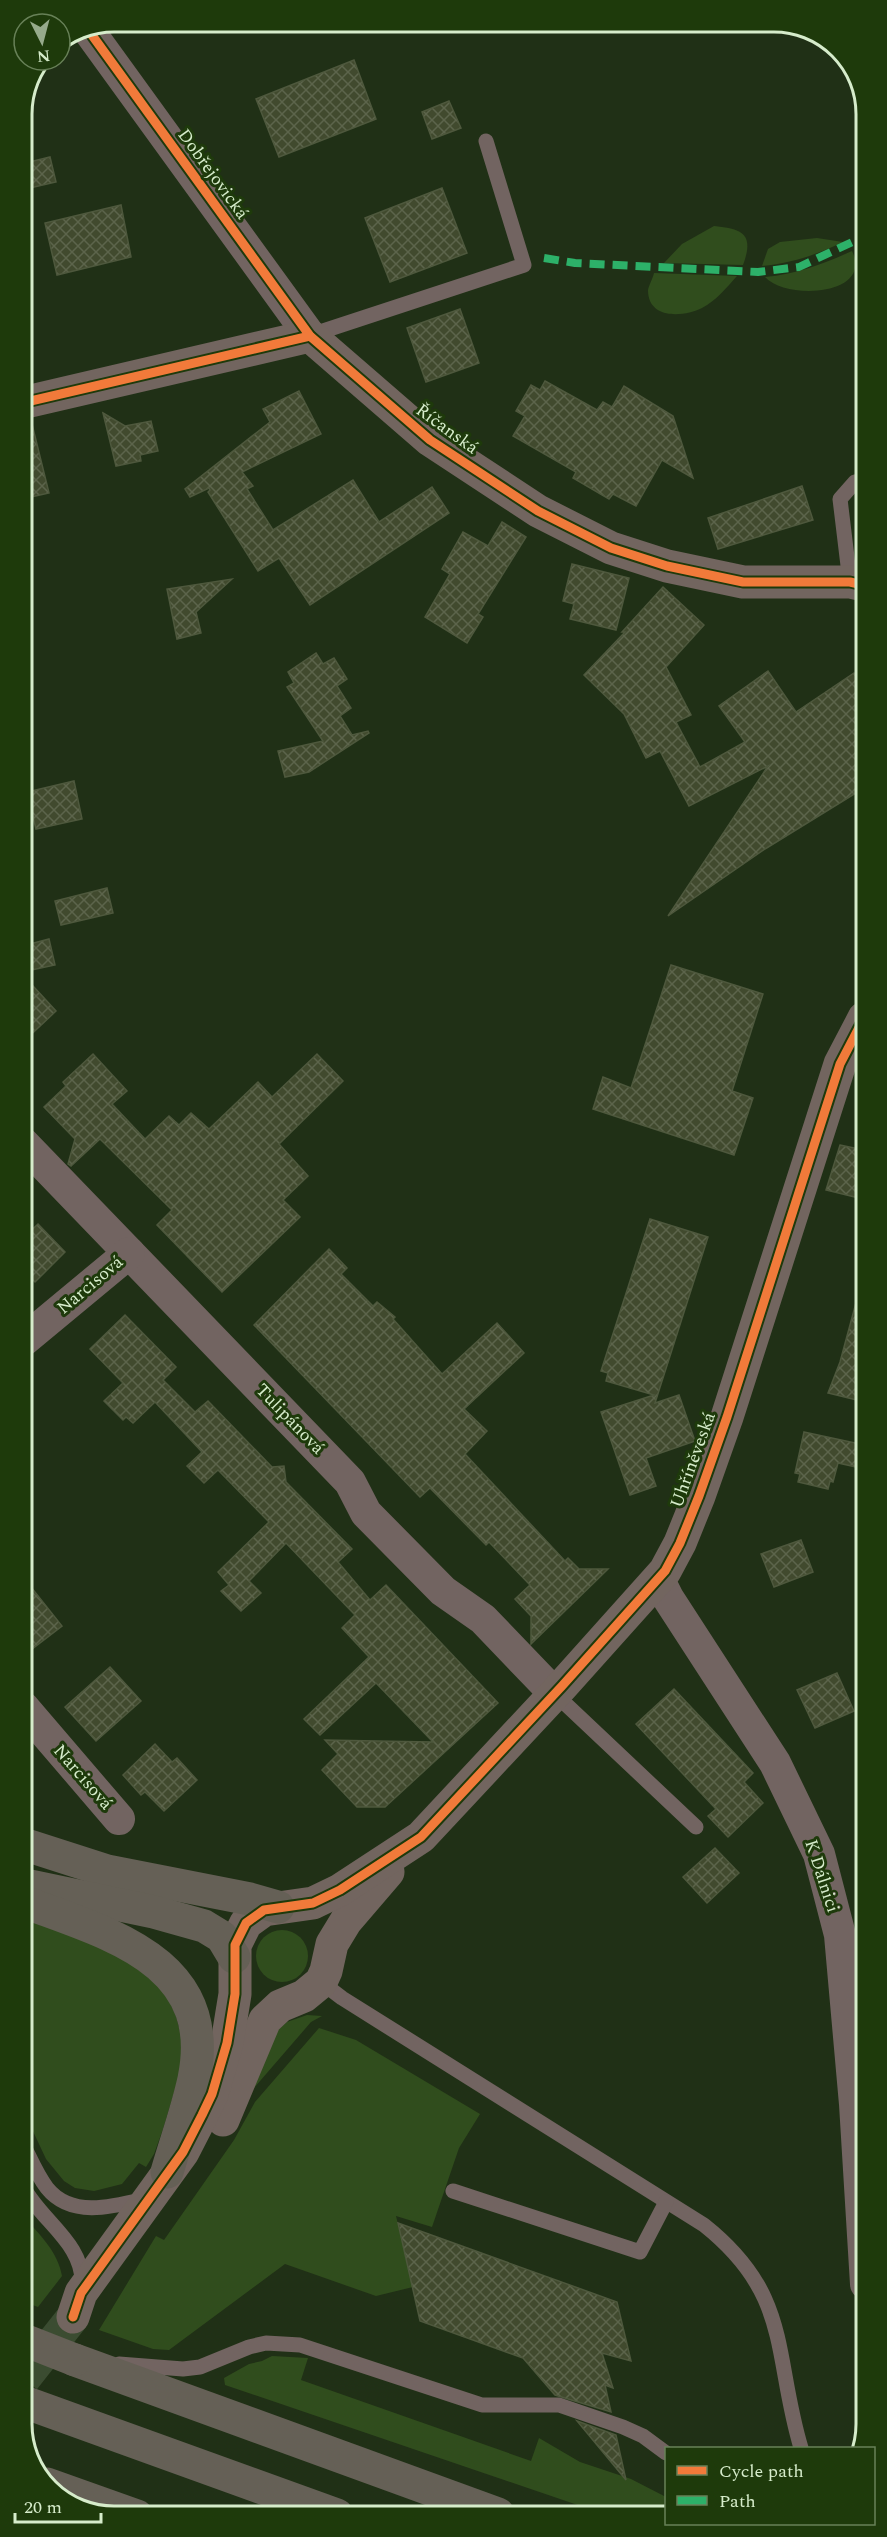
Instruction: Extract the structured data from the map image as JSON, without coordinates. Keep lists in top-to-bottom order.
{
  "streets": {
    "street": [
      "Dobřejovická",
      "Říčanská",
      "Narcisová",
      "Tulipánová",
      "Uhříněveská",
      "K Dálnici"
    ]
  },
  "crossings": [
    ["Dobřejovická", "Říčanská"],
    ["Narcisová", "Tulipánová"],
    ["Tulipánová", "Uhříněveská"],
    ["Uhříněveská", "K Dálnici"]
  ],
  "legend": ["Cycle path", "Path"],
  "scale_bar": "20 m",
  "north": "bottom"
}
